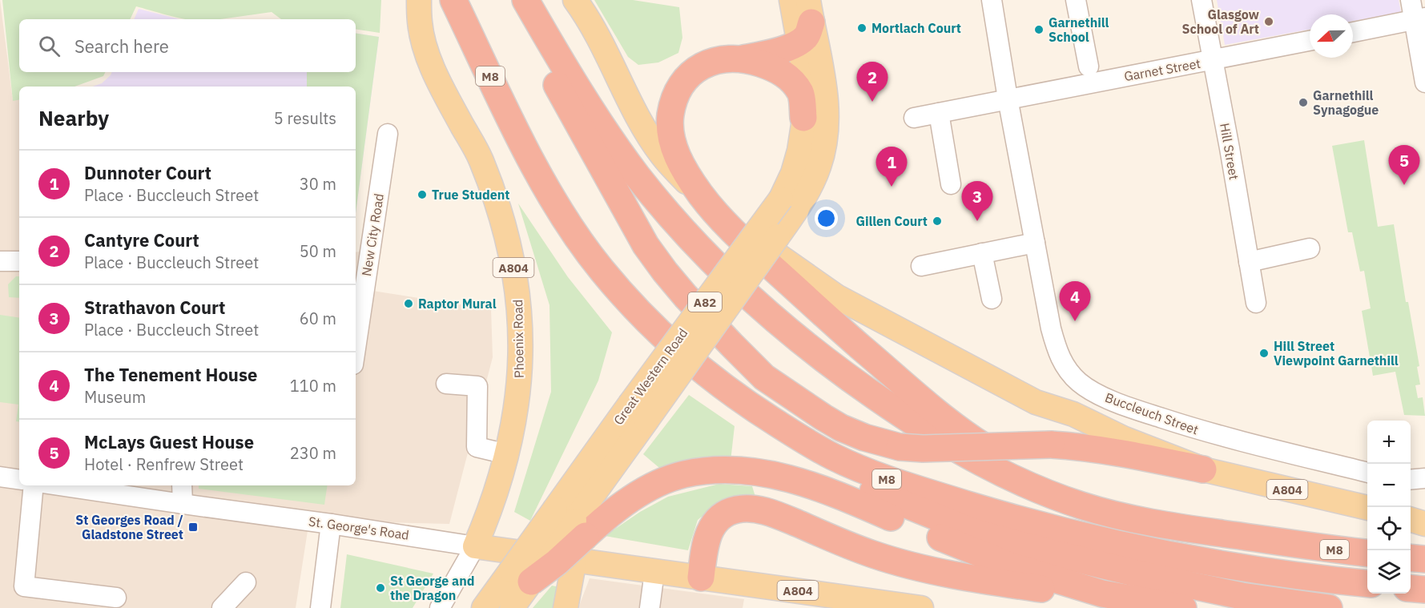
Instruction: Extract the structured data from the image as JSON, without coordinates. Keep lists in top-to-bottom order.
{
  "streets": {
    "highway": ["M8"],
    "main road": [
      "A804",
      "A82",
      "Phoenix Road",
      "Great Western Road",
      "St. George's Road"
    ],
    "street": [
      "Garnet Street",
      "Hill Street",
      "New City Road",
      "Buccleuch Street"
    ]
  },
  "crossings": [
    ["Garnet Street", "Hill Street"],
    ["Garnet Street", "Buccleuch Street"],
    ["A804", "St. George's Road"],
    ["A82", "Great Western Road"],
    ["Phoenix Road", "St. George's Road"]
  ],
  "places": {
    "other": [
      "Glasgow School of Art",
      "Mortlach Court",
      "Garnethill School",
      "Garnethill Synagogue",
      "True Student",
      "Gillen Court",
      "Raptor Mural",
      "Hill Street Viewpoint Garnethill",
      "St George and the Dragon"
    ],
    "transit": ["St Georges Road / Gladstone Street"]
  },
  "north": "left",
  "page": {
    "search": "Search here",
    "pins": [
      "2",
      "5",
      "1",
      "3",
      "4"
    ],
    "heading": ["Nearby", "5 results"],
    "list": [
      {
        "mark": "1",
        "name": "Dunnoter Court",
        "note": "Place · Buccleuch Street",
        "value": "30 m"
      },
      {
        "mark": "2",
        "name": "Cantyre Court",
        "note": "Place · Buccleuch Street",
        "value": "50 m"
      },
      {
        "mark": "3",
        "name": "Strathavon Court",
        "note": "Place · Buccleuch Street",
        "value": "60 m"
      },
      {
        "mark": "4",
        "name": "The Tenement House",
        "note": "Museum",
        "value": "110 m"
      },
      {
        "mark": "5",
        "name": "McLays Guest House",
        "note": "Hotel · Renfrew Street",
        "value": "230 m"
      }
    ],
    "map_buttons": ["+", "−"]
  }
}
